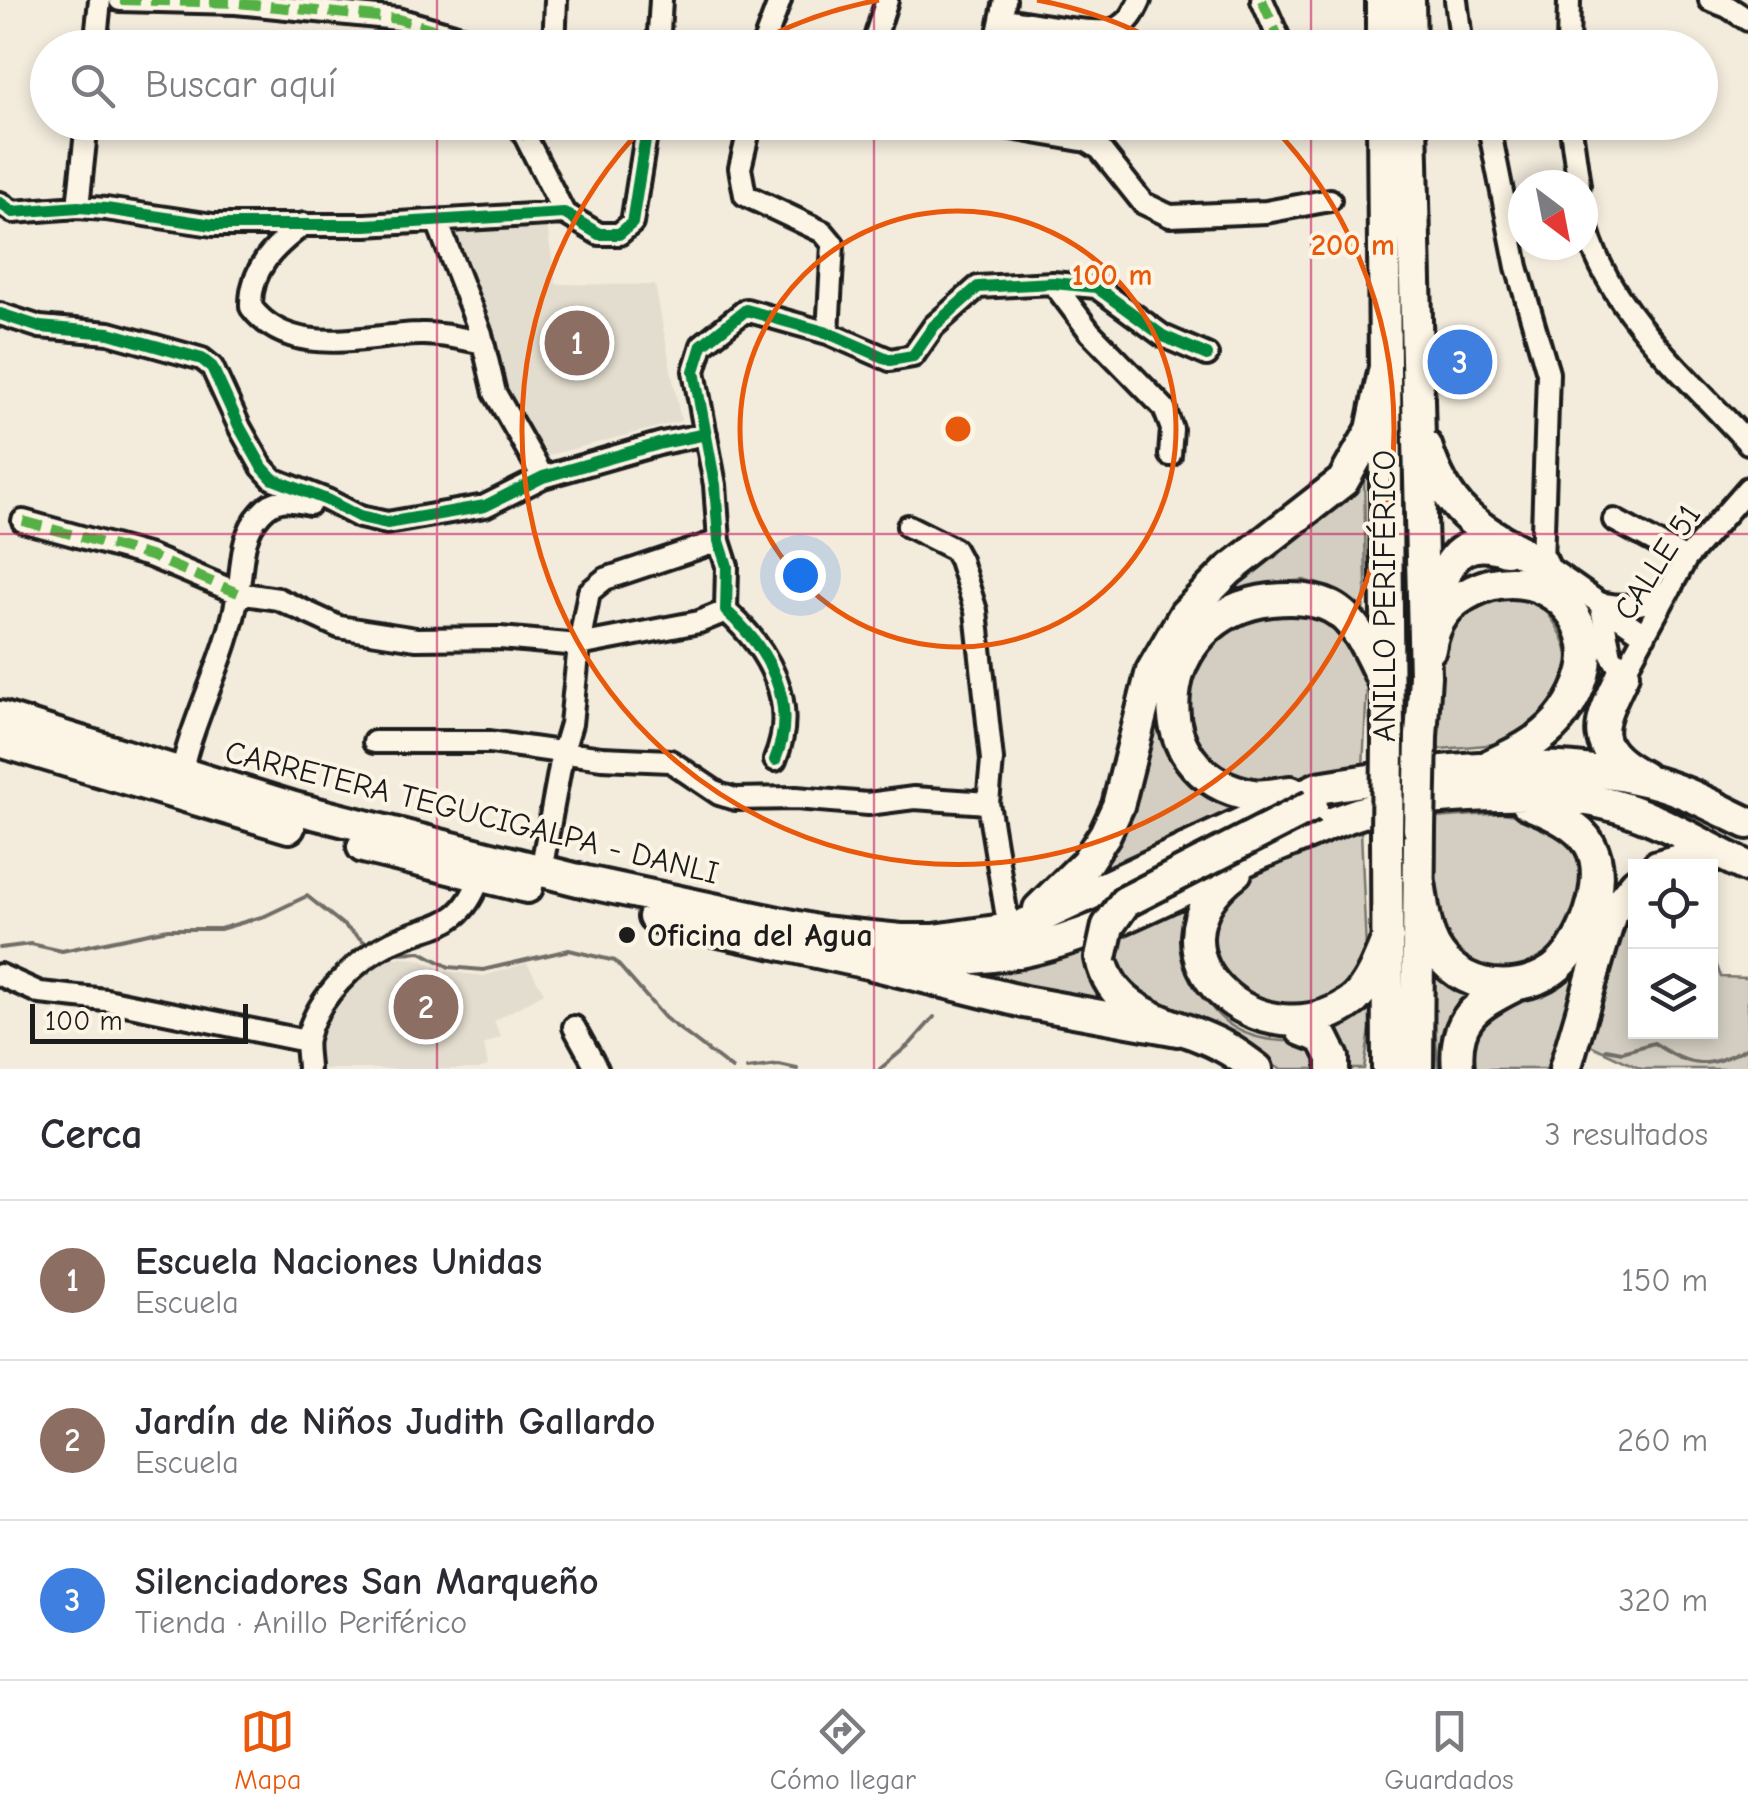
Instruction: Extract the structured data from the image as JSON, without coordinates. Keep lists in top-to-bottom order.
{
  "streets": {
    "highway": ["ANILLO PERIFÉRICO", "CARRETERA TEGUCIGALPA - DANLI"],
    "street": ["CALLE 51"]
  },
  "places": ["Oficina del Agua"],
  "scale_bar": "100 m",
  "north": "bottom right",
  "page": {
    "search": "Buscar aquí",
    "pins": ["1", "3", "2"],
    "scale": "100 m",
    "heading": ["Cerca", "3 resultados"],
    "list": [
      {
        "mark": "1",
        "name": "Escuela Naciones Unidas",
        "note": "Escuela",
        "value": "150 m"
      },
      {
        "mark": "2",
        "name": "Jardín de Niños Judith Gallardo",
        "note": "Escuela",
        "value": "260 m"
      },
      {
        "mark": "3",
        "name": "Silenciadores San Marqueño",
        "note": "Tienda · Anillo Periférico",
        "value": "320 m"
      }
    ],
    "nav": ["Mapa", "Cómo llegar", "Guardados"]
  },
  "rings": ["200 m", "100 m"]
}
